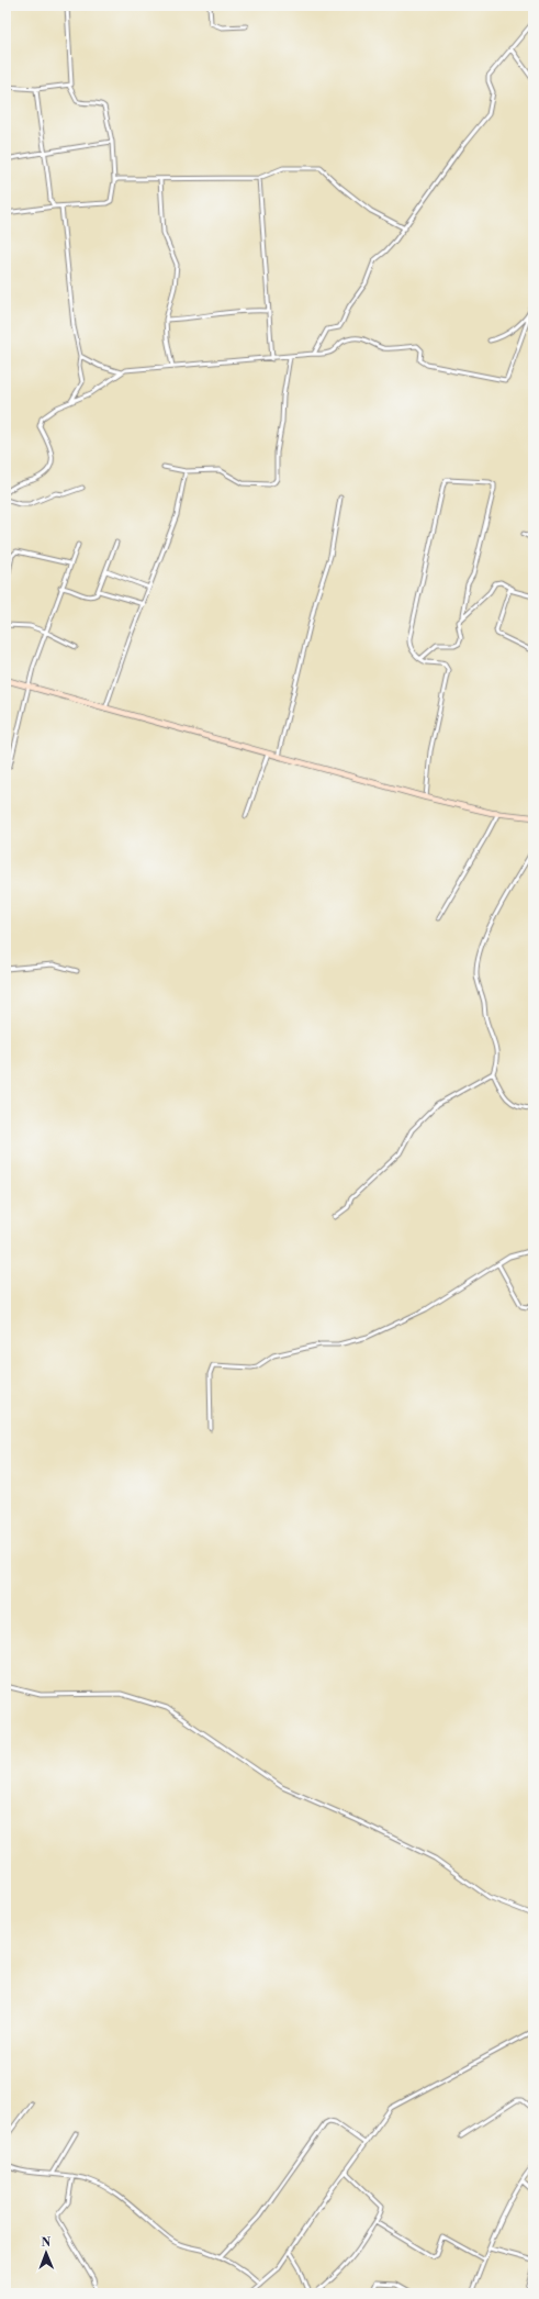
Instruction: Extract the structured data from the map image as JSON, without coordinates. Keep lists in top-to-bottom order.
{
  "north": "top"
}
